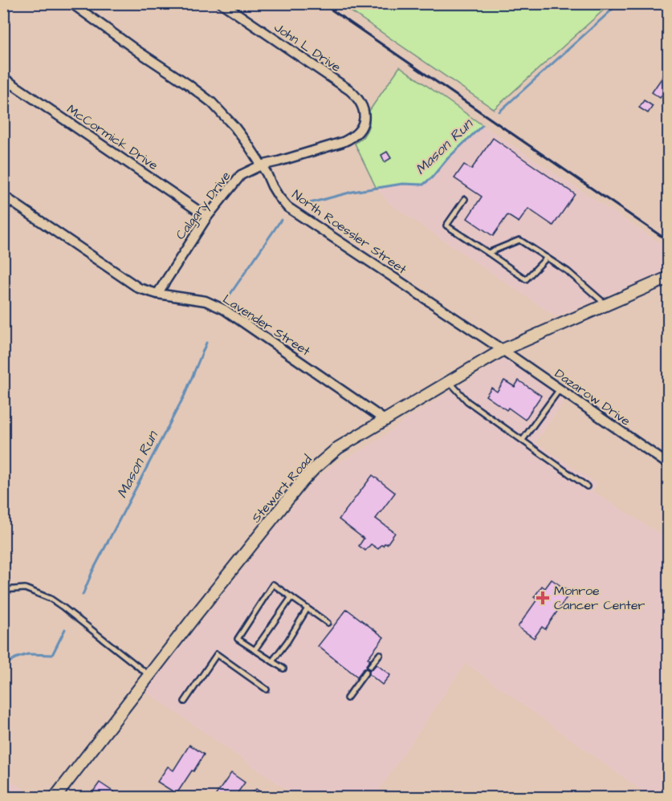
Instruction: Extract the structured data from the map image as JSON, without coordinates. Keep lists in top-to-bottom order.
{
  "streets": {
    "street": [
      "John L Drive",
      "McCormick Drive",
      "Calgary Drive",
      "North Roessler Street",
      "Lavender Street",
      "Dazarow Drive",
      "Stewart Road"
    ]
  },
  "crossings": [
    ["John L Drive", "Calgary Drive"],
    ["McCormick Drive", "Calgary Drive"],
    ["Calgary Drive", "North Roessler Street"],
    ["Calgary Drive", "Lavender Street"],
    ["North Roessler Street", "Dazarow Drive"],
    ["North Roessler Street", "Stewart Road"],
    ["Lavender Street", "Stewart Road"],
    ["Dazarow Drive", "Stewart Road"]
  ],
  "water": ["Mason Run"],
  "places": {
    "health": ["Monroe Cancer Center"]
  }
}
